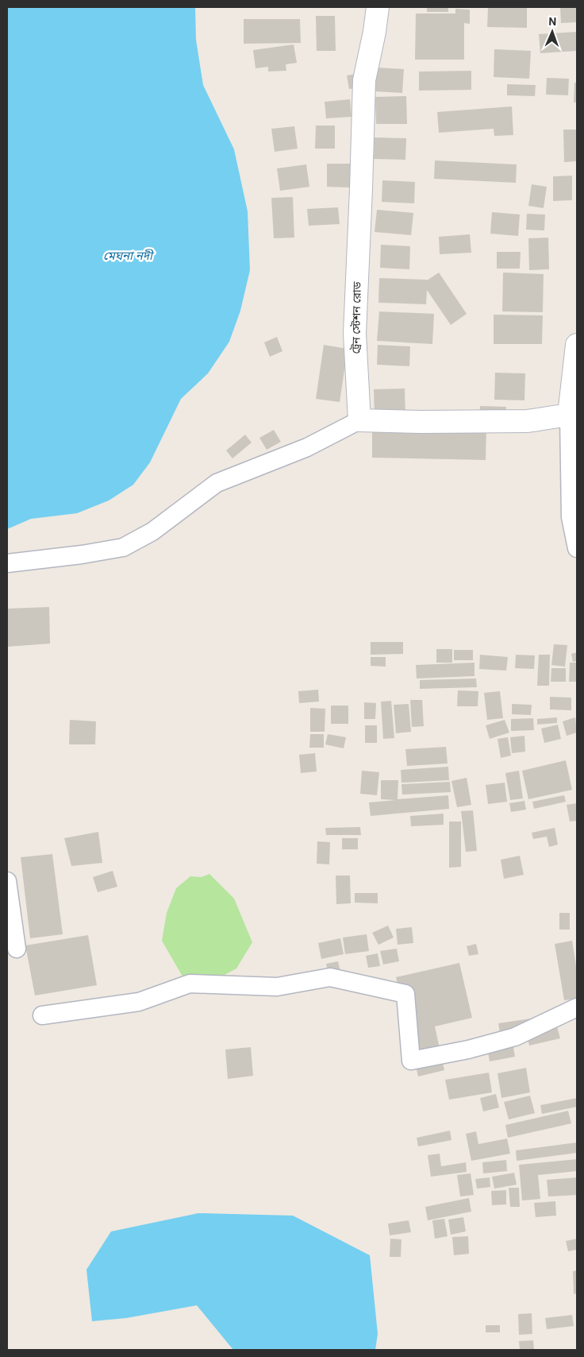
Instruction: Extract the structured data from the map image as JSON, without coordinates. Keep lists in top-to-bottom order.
{
  "streets": {
    "street": ["ট্রেন স্টেশন রোড"]
  },
  "water": ["মেঘনা নদী"],
  "north": "top"
}
